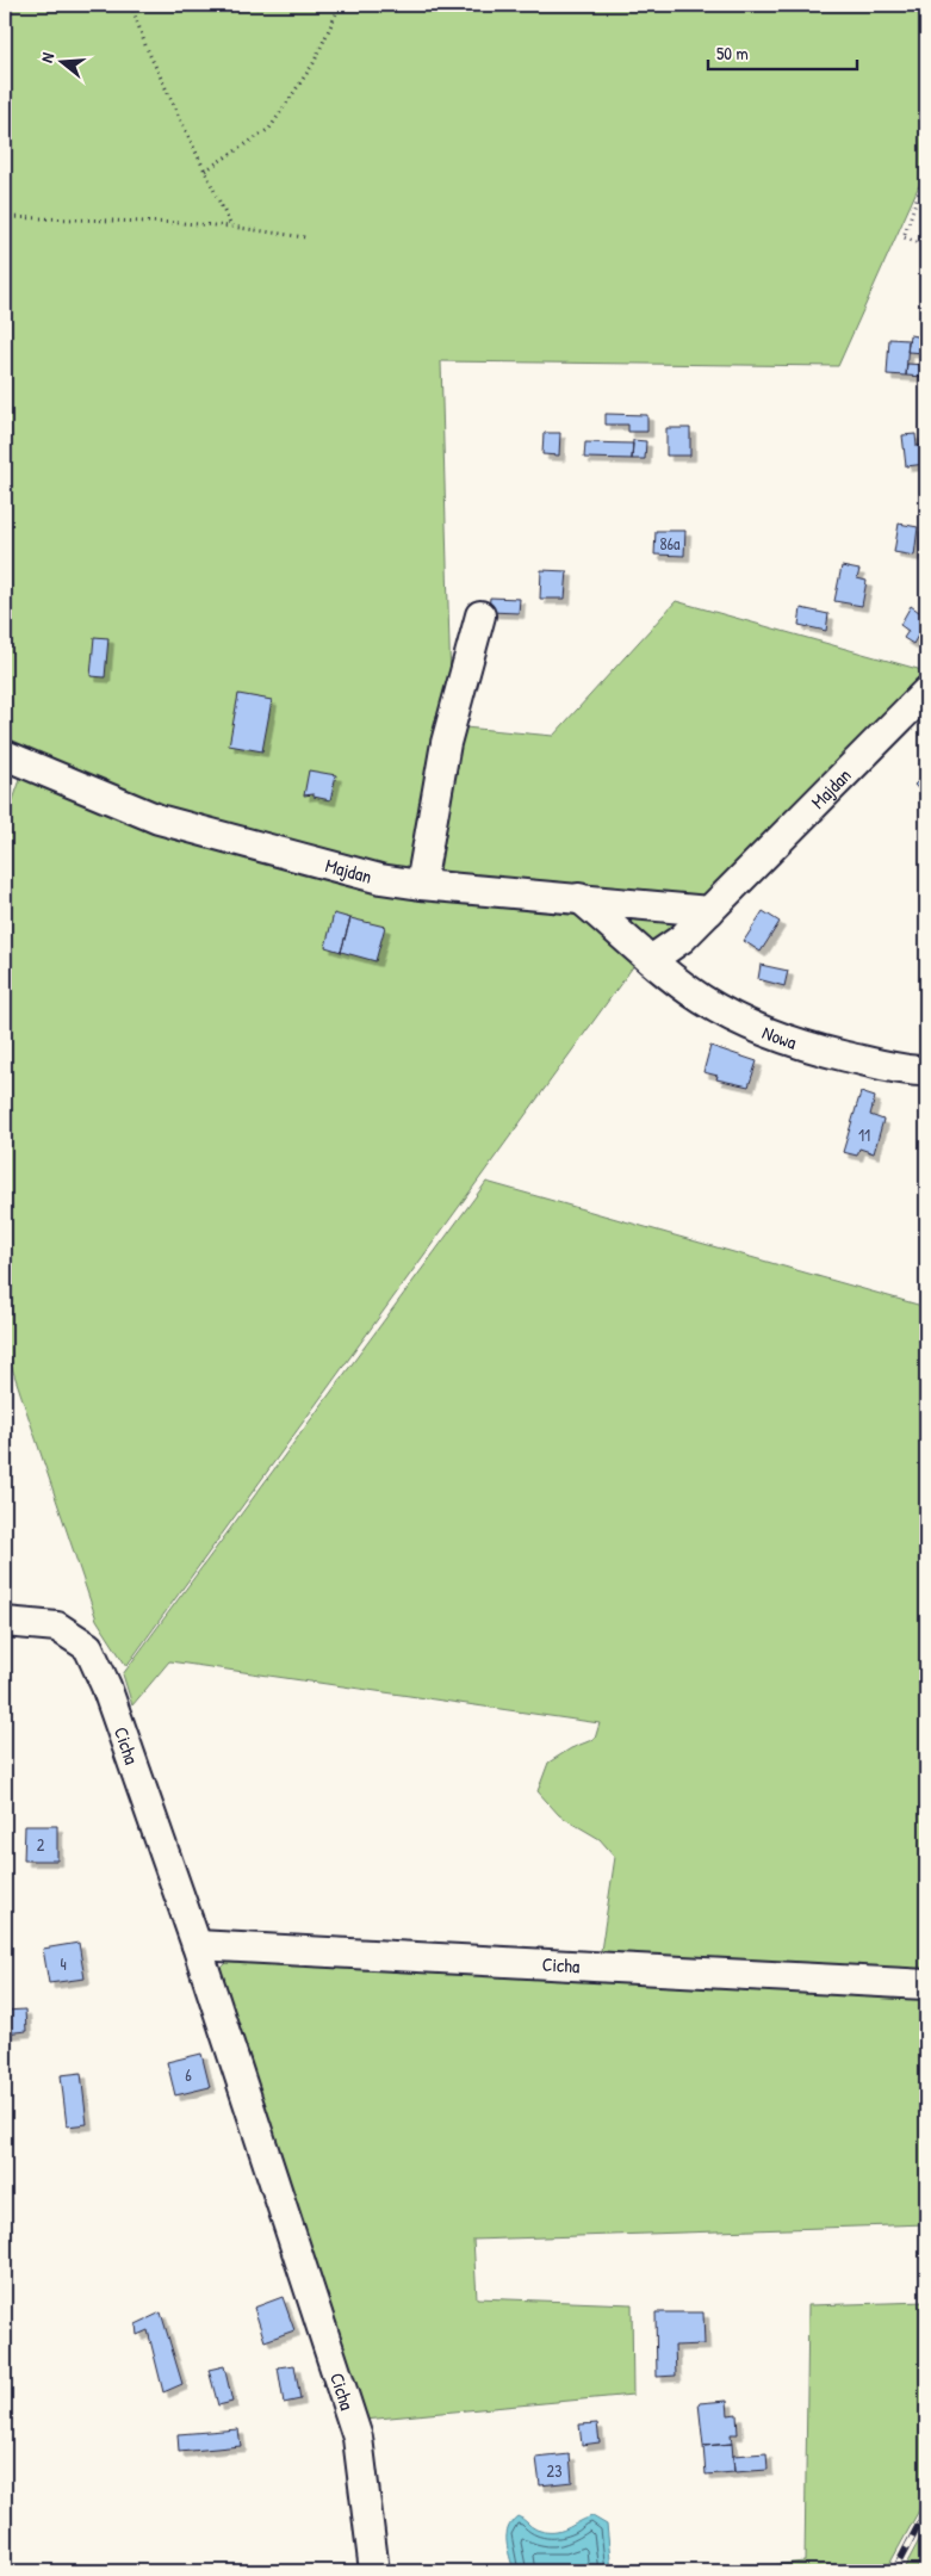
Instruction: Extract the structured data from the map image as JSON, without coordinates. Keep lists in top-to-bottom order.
{
  "streets": {
    "street": ["Majdan", "Nowa", "Cicha"]
  },
  "crossings": [
    ["Majdan", "Nowa"]
  ],
  "house_numbers": [
    "86a",
    "11",
    "2",
    "4",
    "6",
    "23"
  ],
  "scale_bar": "50 m",
  "north": "left"
}
